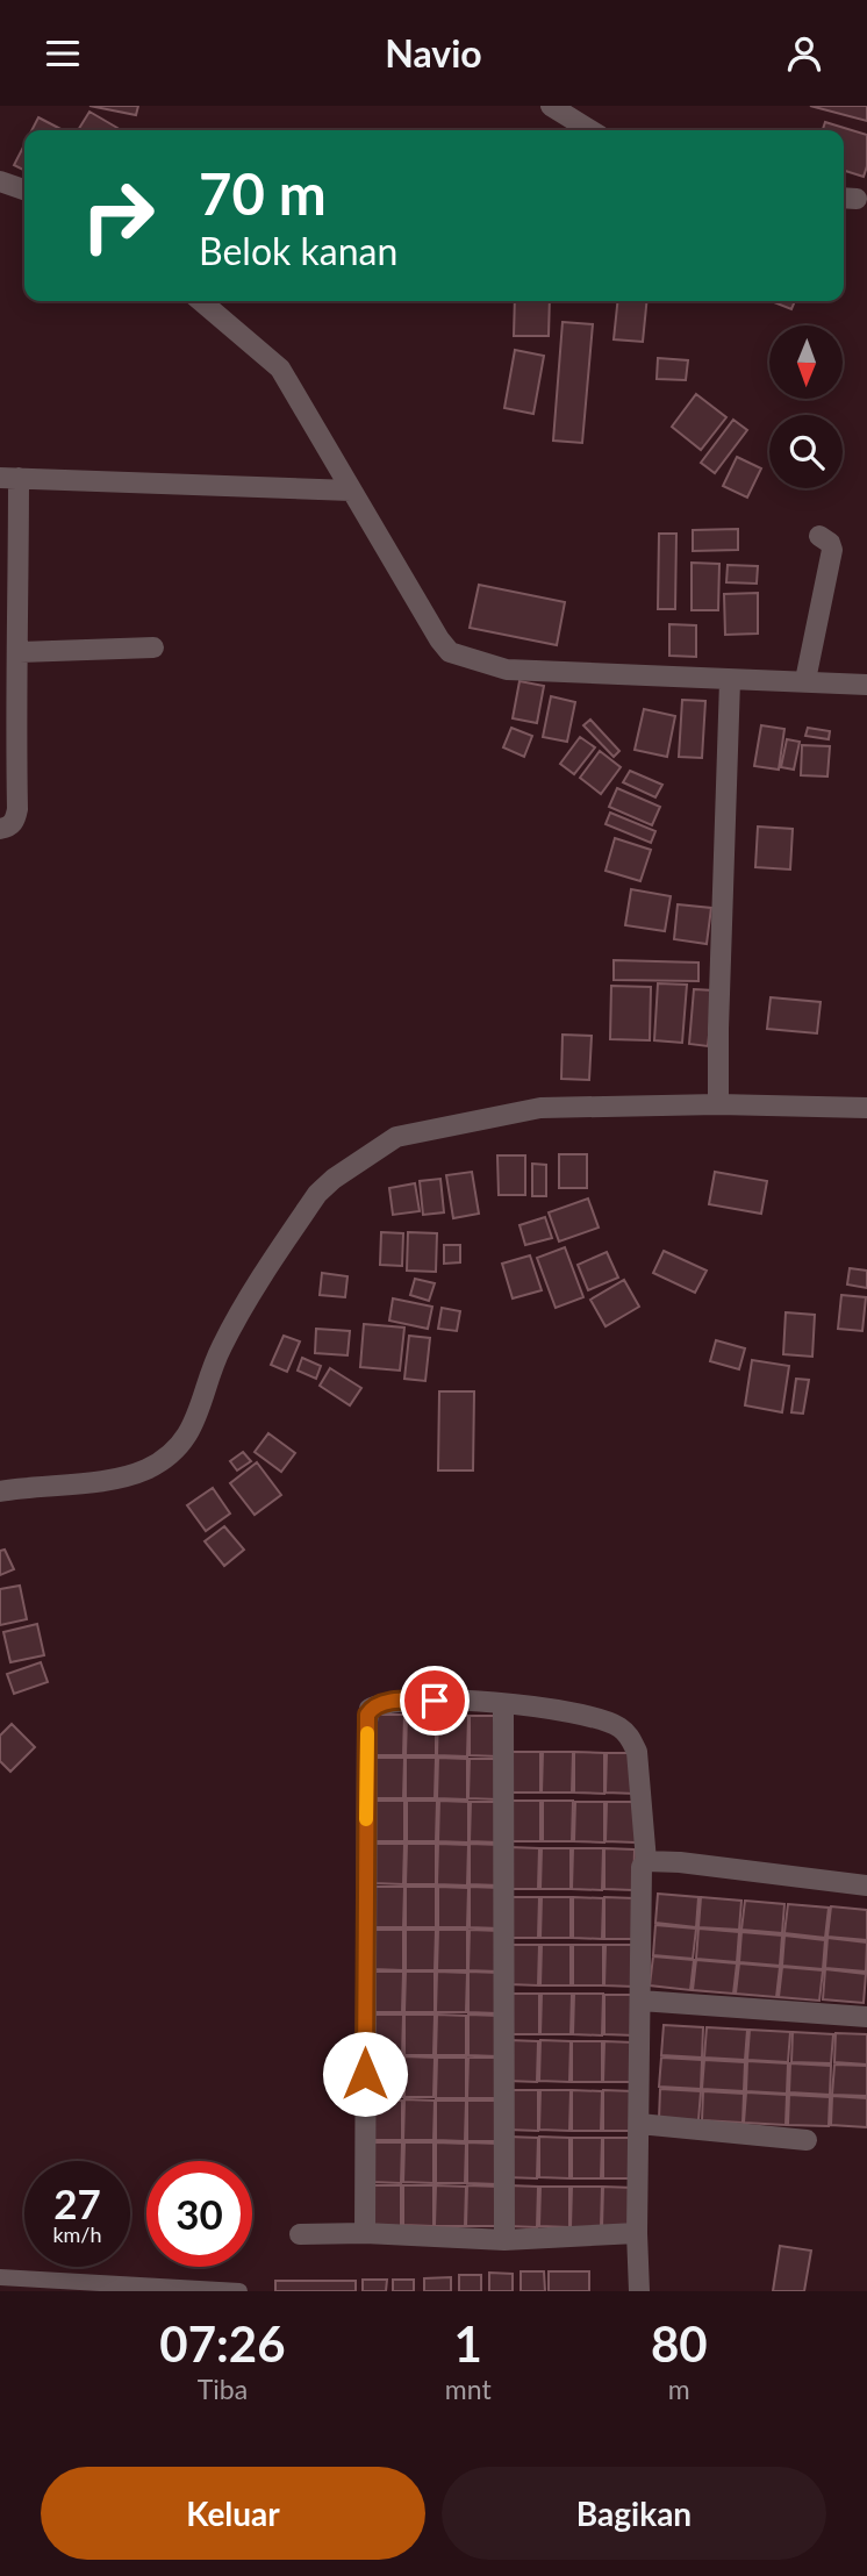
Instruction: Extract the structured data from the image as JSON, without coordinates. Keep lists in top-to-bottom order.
{
  "north": "bottom",
  "page": {
    "header": "Navio",
    "turn": ["70 m", "Belok kanan"],
    "speed": "27 km/h",
    "limit": "30",
    "eta": [
      "07:26",
      "Tiba",
      "1",
      "mnt",
      "80",
      "m"
    ],
    "buttons": ["Keluar", "Bagikan"]
  }
}
